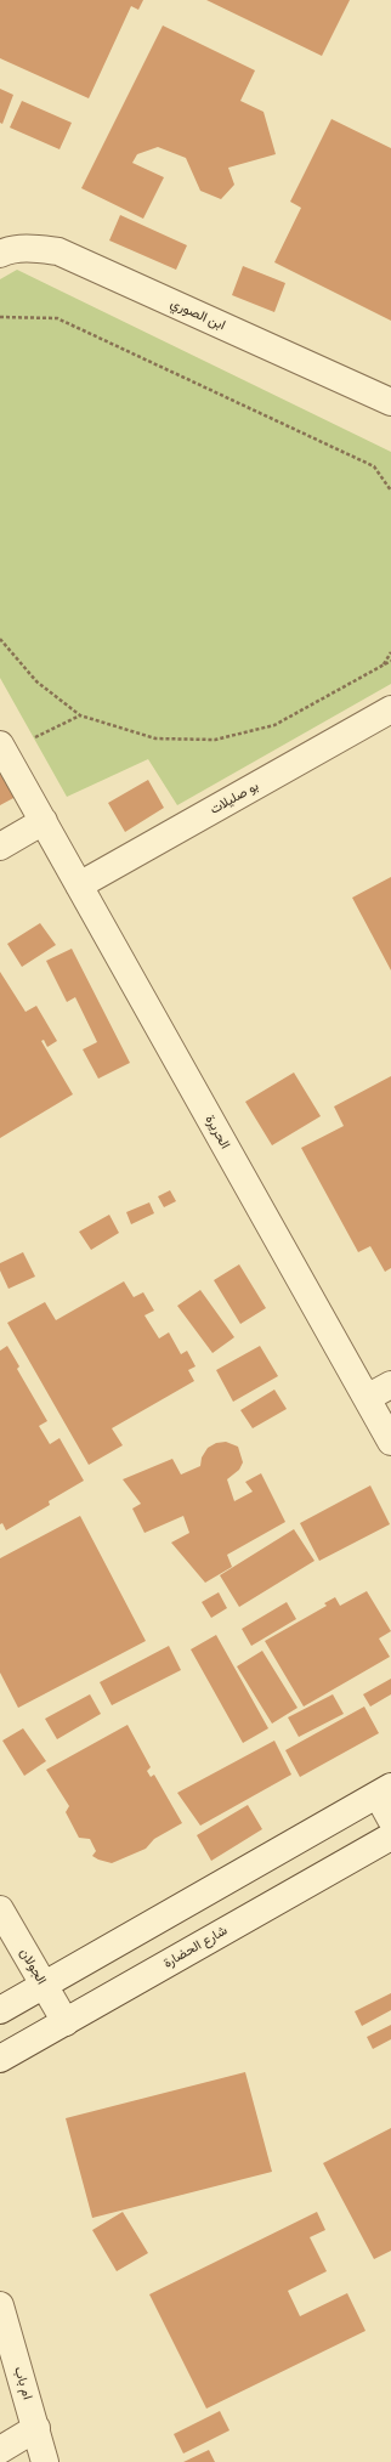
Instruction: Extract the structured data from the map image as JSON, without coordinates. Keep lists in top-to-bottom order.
{
  "streets": {
    "street": [
      "ابن الصوري",
      "بو صليلات",
      "الحريرة",
      "شارع الحضارة",
      "الجولان",
      "ام باب"
    ]
  },
  "crossings": [
    ["بو صليلات", "الحريرة"],
    ["شارع الحضارة", "الجولان"]
  ]
}
